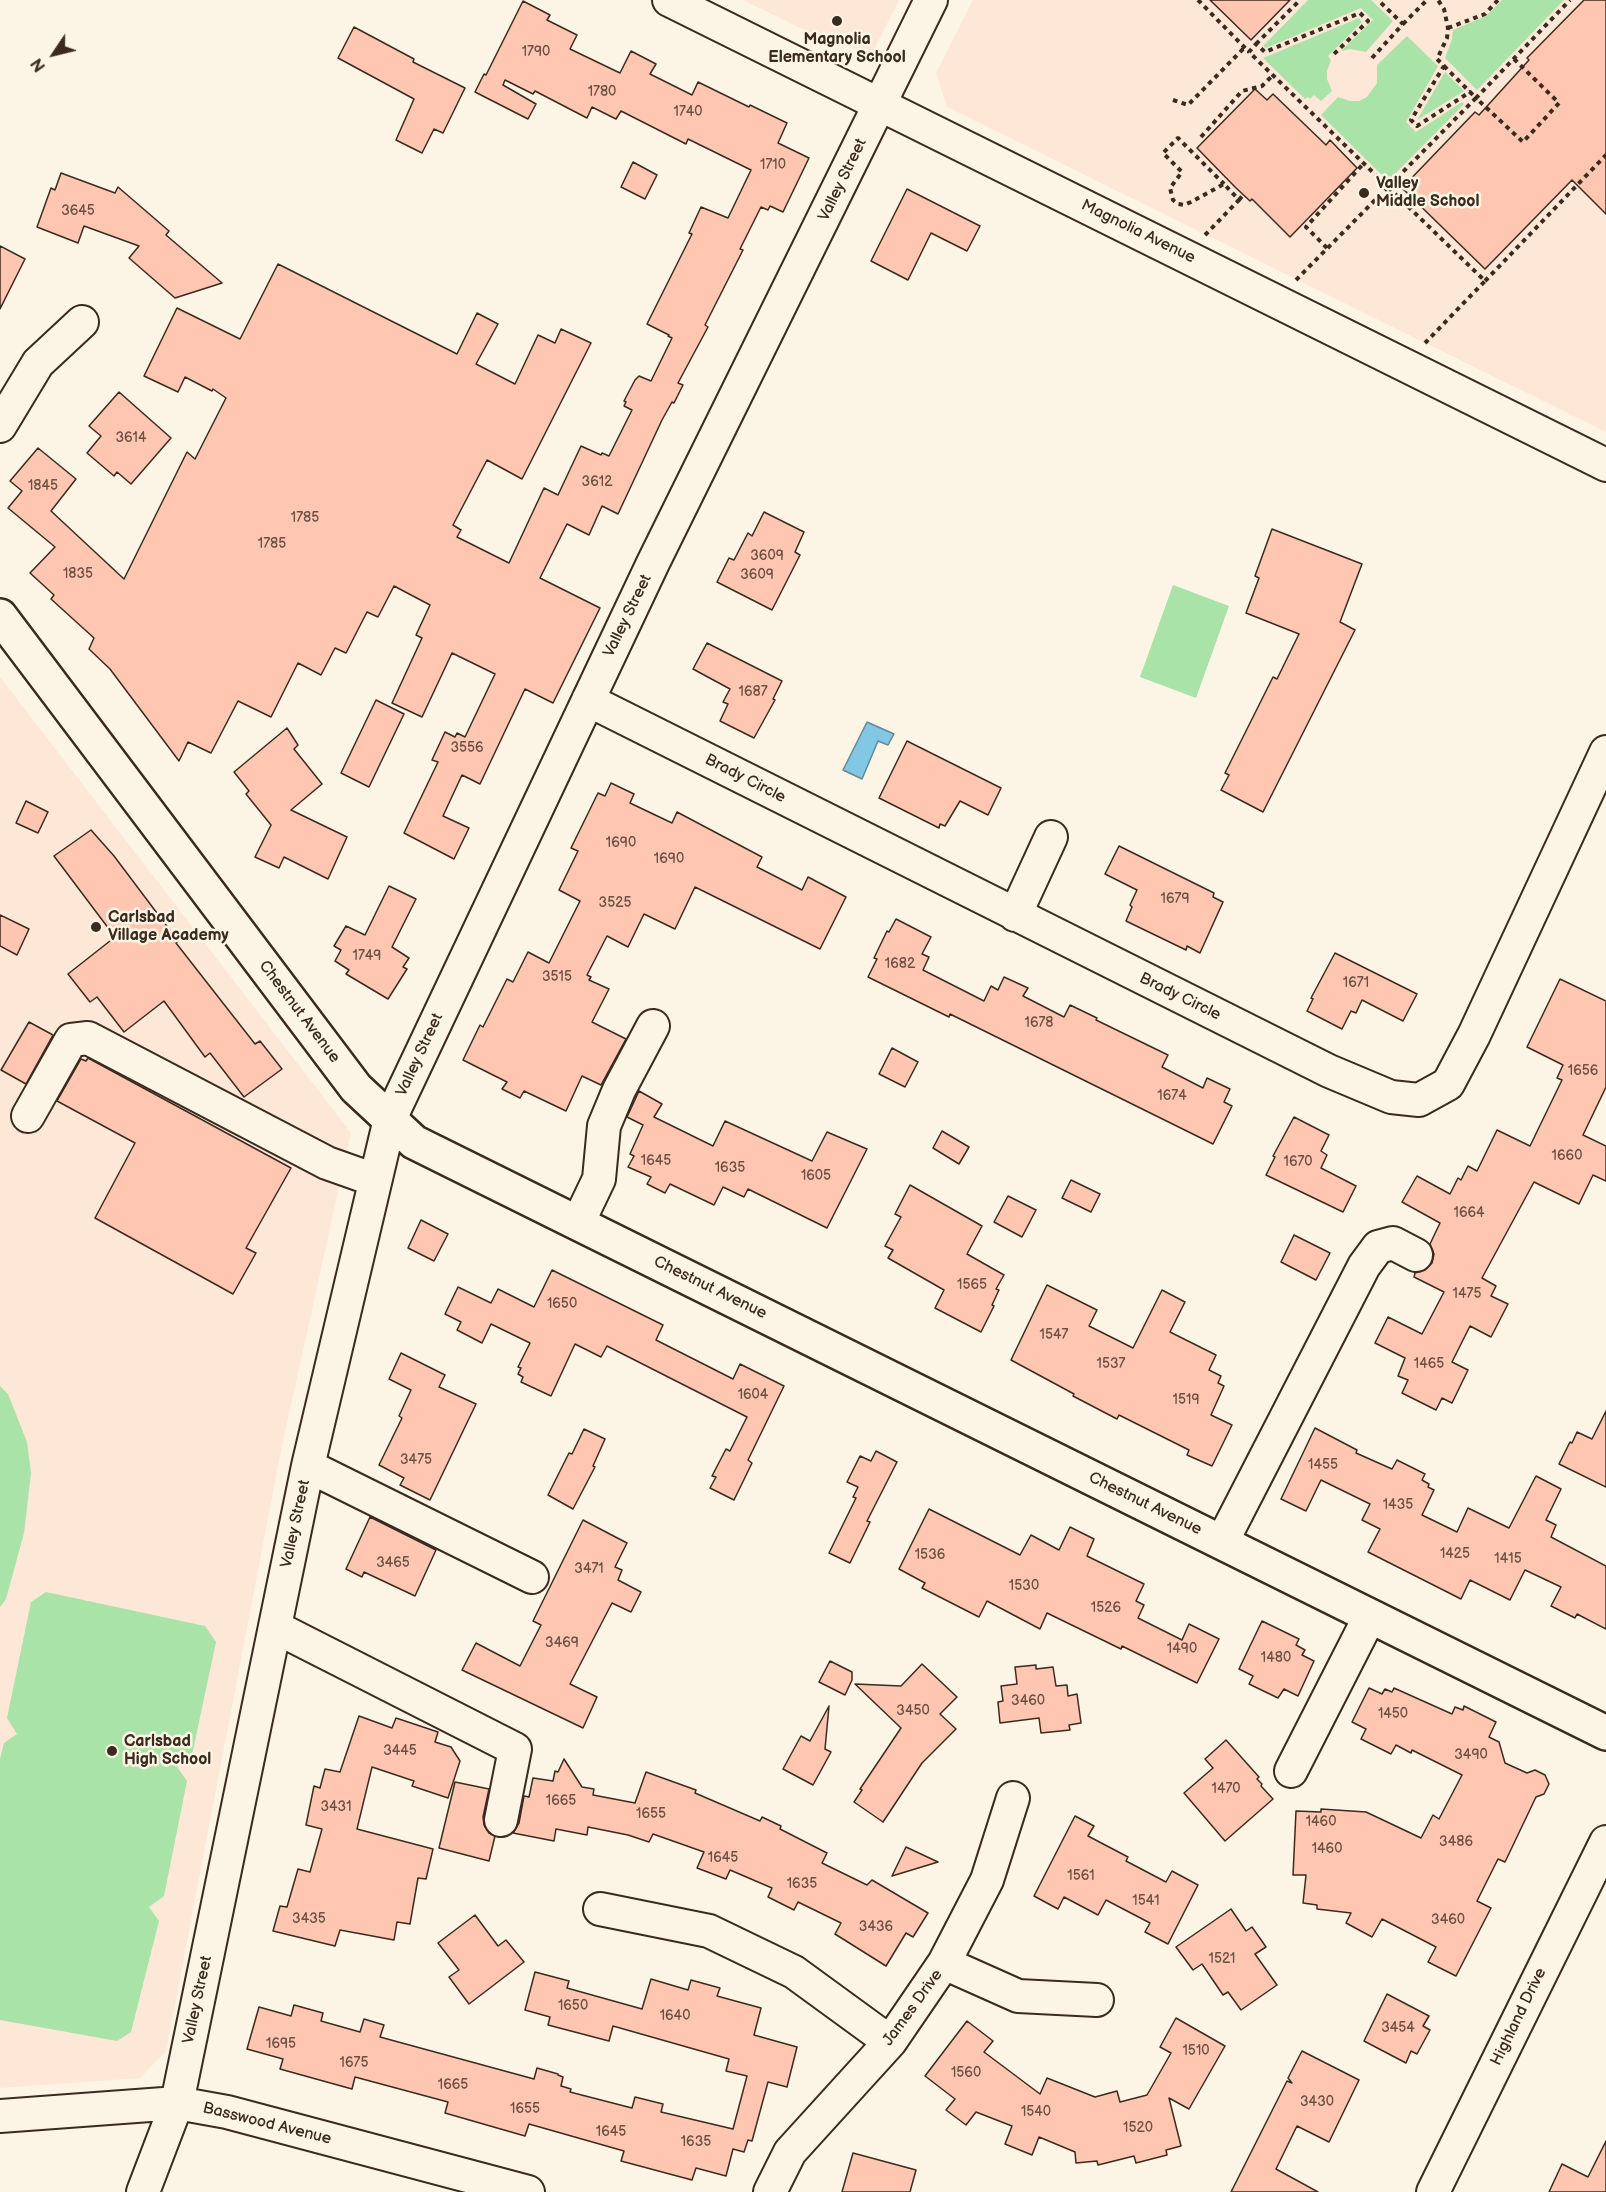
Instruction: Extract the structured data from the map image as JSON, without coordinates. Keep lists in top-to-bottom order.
{
  "streets": {
    "main road": ["Chestnut Avenue"],
    "street": [
      "Valley Street",
      "Magnolia Avenue",
      "Brady Circle",
      "James Drive",
      "Highland Drive",
      "Basswood Avenue"
    ]
  },
  "crossings": [
    ["Valley Street", "Magnolia Avenue"],
    ["Valley Street", "Brady Circle"],
    ["Valley Street", "Chestnut Avenue"],
    ["Valley Street", "Basswood Avenue"]
  ],
  "places": [
    "Magnolia Elementary School",
    "Valley Middle School",
    "Carlsbad Village Academy",
    "Carlsbad High School"
  ],
  "house_numbers": [
    "1790",
    "1780",
    "1740",
    "1710",
    "3645",
    "3614",
    "3612",
    "1845",
    "1785",
    "1785",
    "3609",
    "1835",
    "3609",
    "1687",
    "3556",
    "1690",
    "1690",
    "1679",
    "3525",
    "1749",
    "1682",
    "3515",
    "1671",
    "1678",
    "1656",
    "1674",
    "1660",
    "1645",
    "1670",
    "1635",
    "1605",
    "1664",
    "1565",
    "1475",
    "1650",
    "1547",
    "1537",
    "1465",
    "1604",
    "1519",
    "3475",
    "1455",
    "1435",
    "1425",
    "1536",
    "1415",
    "3465",
    "3471",
    "1530",
    "1526",
    "3469",
    "1490",
    "1480",
    "3460",
    "3450",
    "1450",
    "3445",
    "3490",
    "1470",
    "1665",
    "3431",
    "1655",
    "1460",
    "3486",
    "1460",
    "1645",
    "1561",
    "1635",
    "1541",
    "3435",
    "3460",
    "3436",
    "1521",
    "1650",
    "1640",
    "3454",
    "1695",
    "1510",
    "1675",
    "1560",
    "1665",
    "3430",
    "1655",
    "1540",
    "1520",
    "1645",
    "1635"
  ],
  "north": "bottom left"
}
